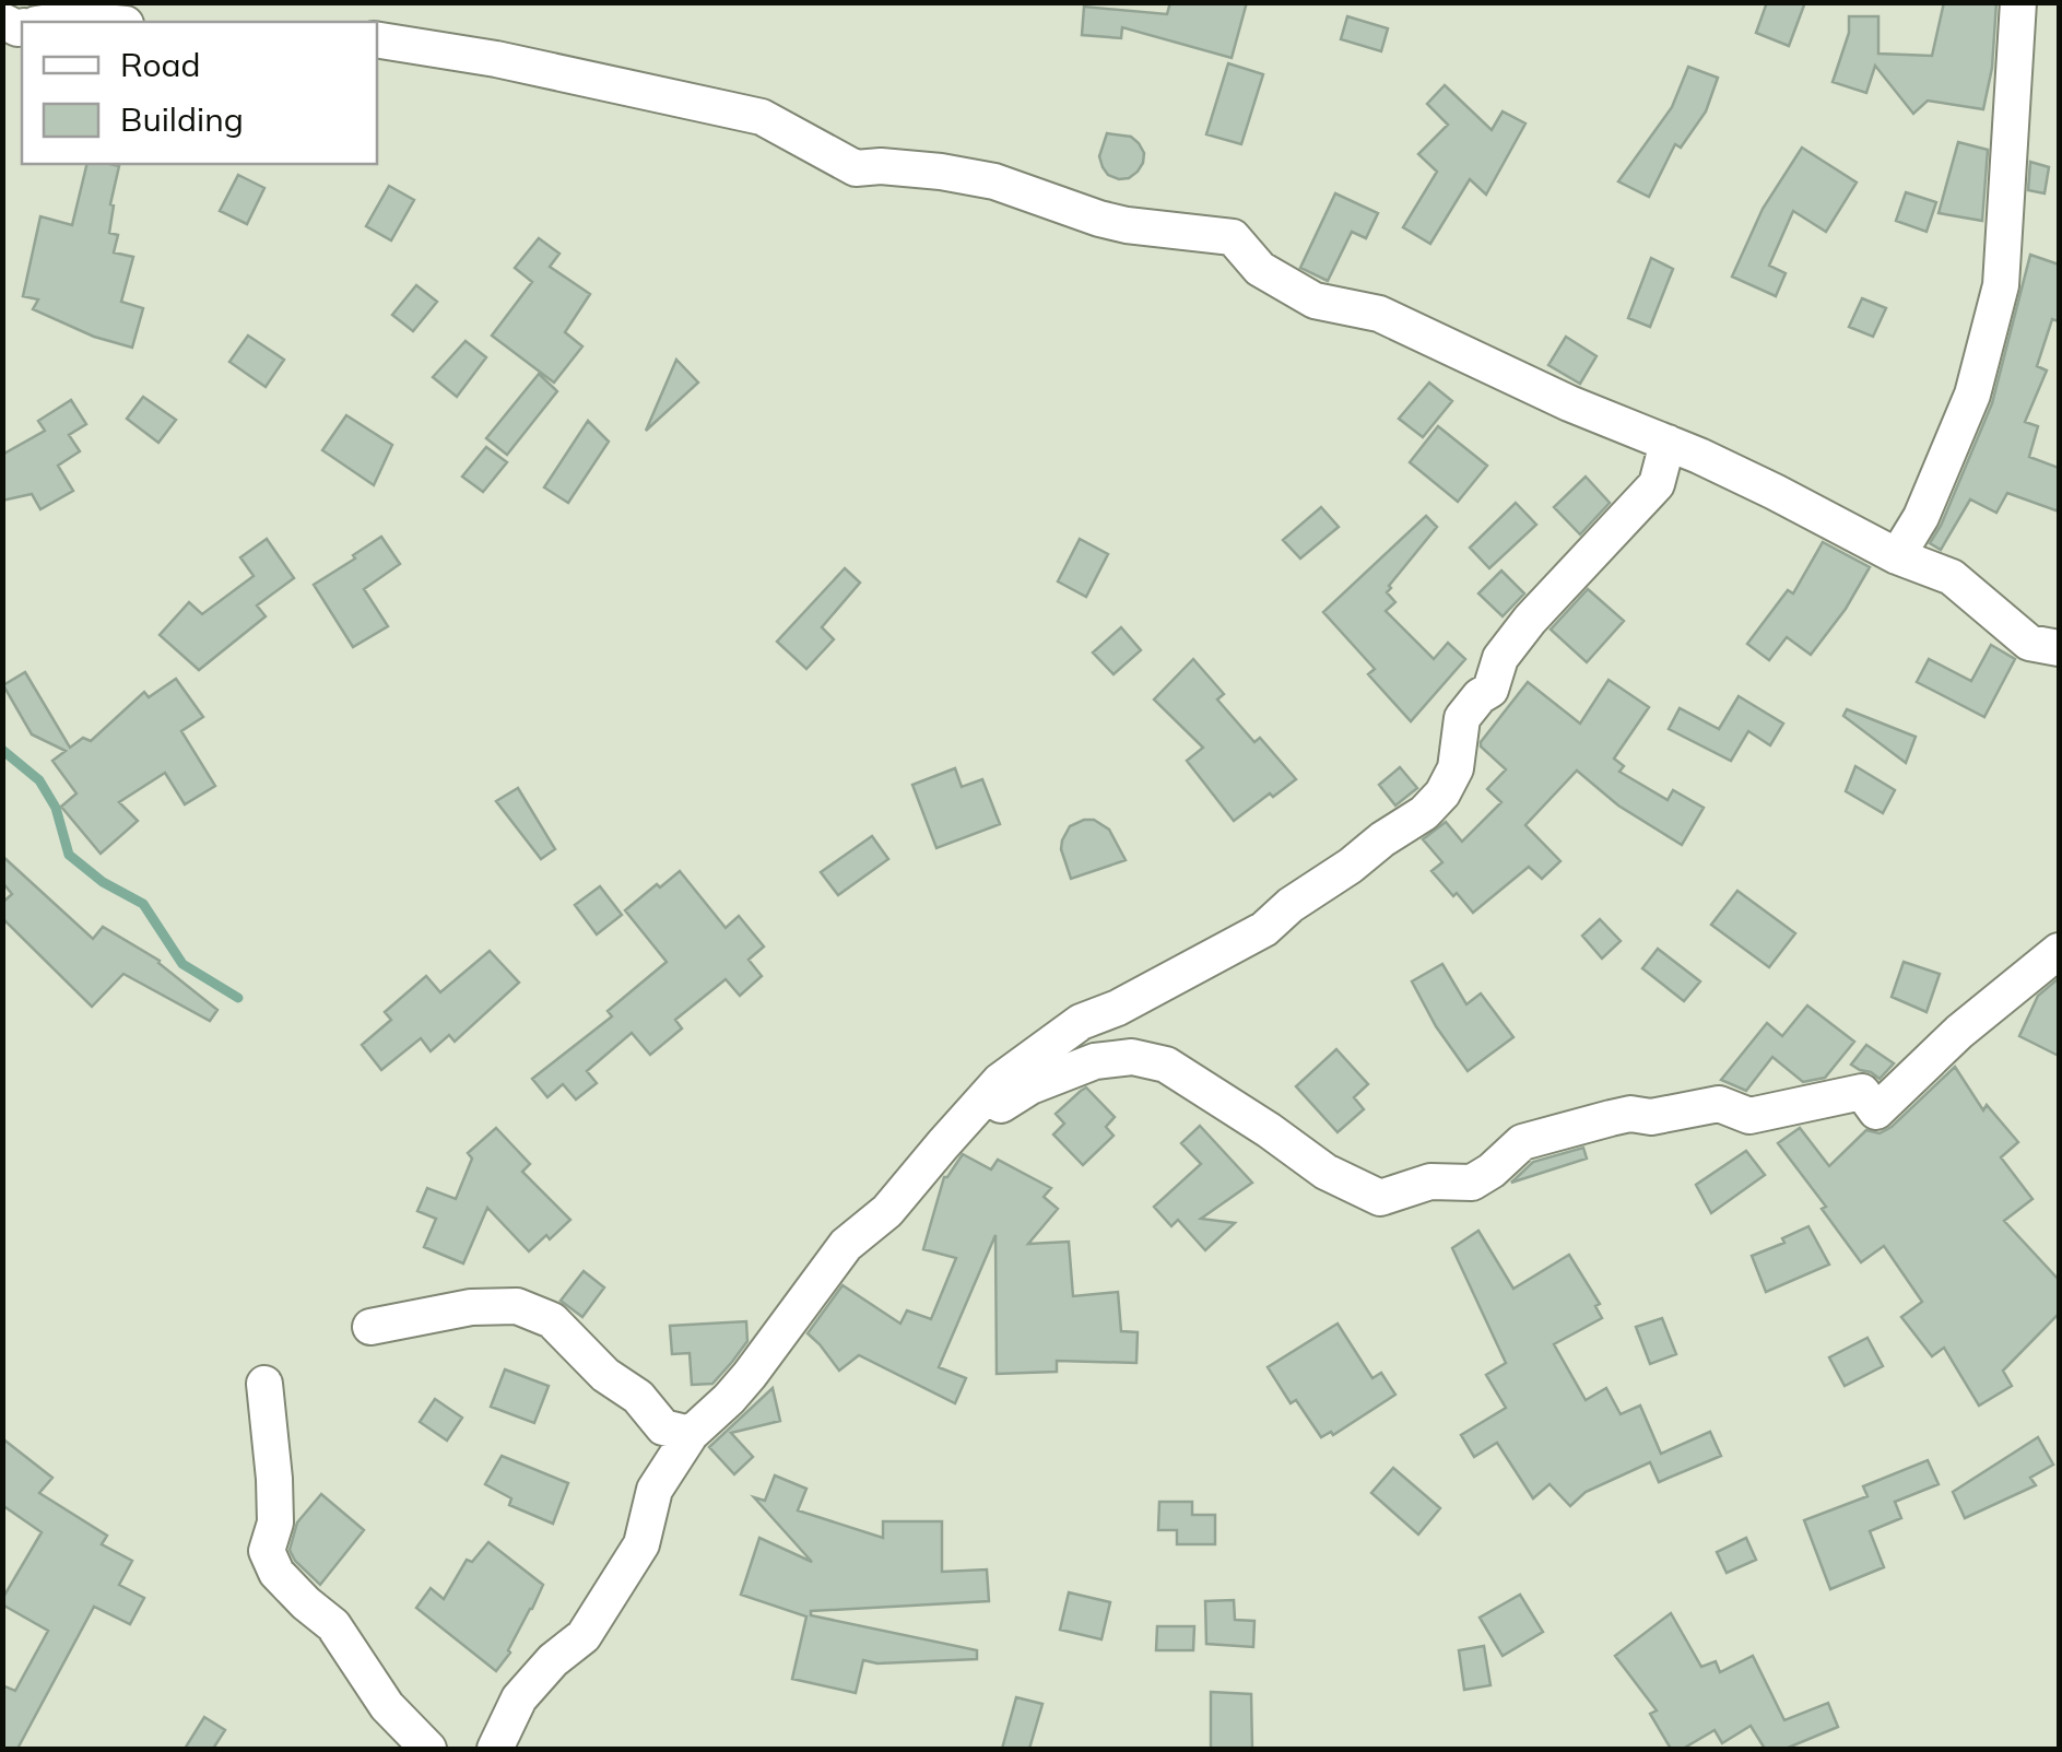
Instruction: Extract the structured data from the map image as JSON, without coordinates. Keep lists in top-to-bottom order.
{
  "legend": ["Road", "Building"]
}
